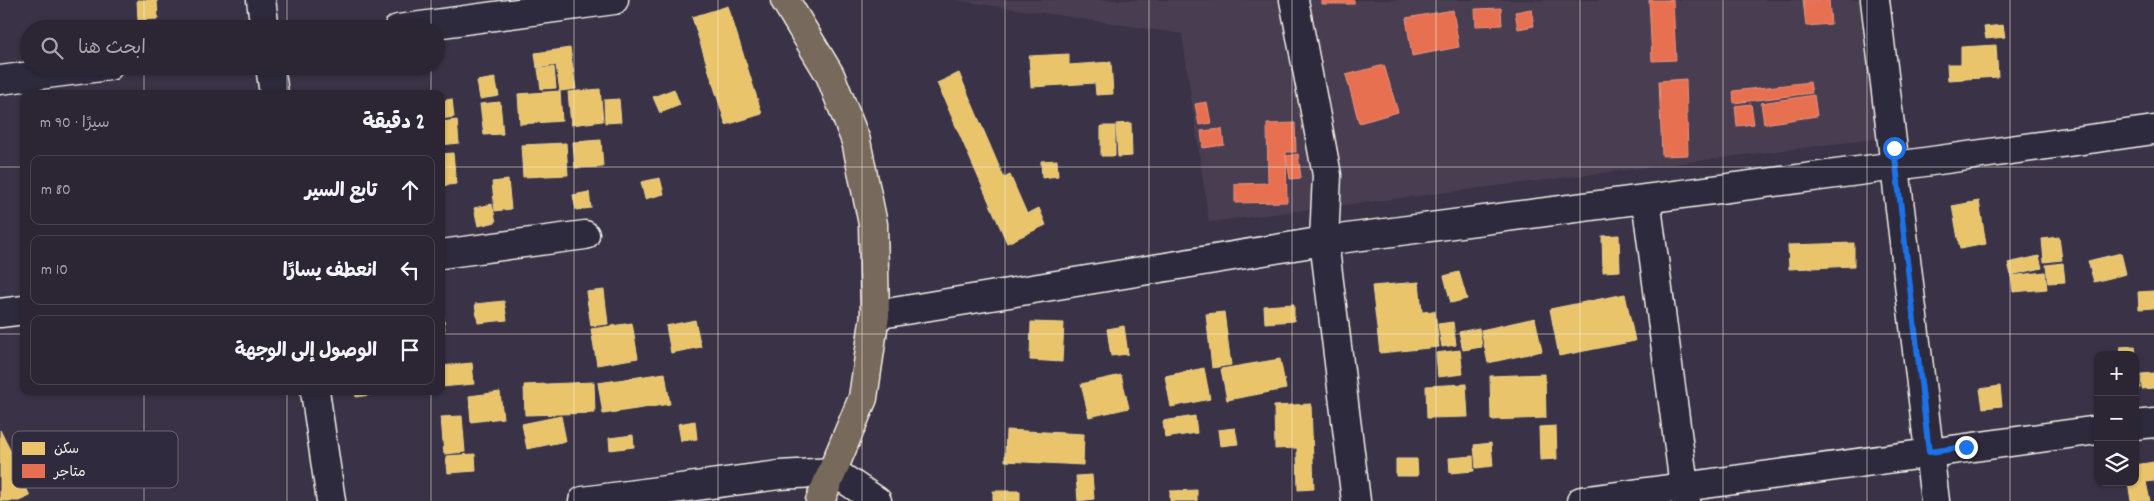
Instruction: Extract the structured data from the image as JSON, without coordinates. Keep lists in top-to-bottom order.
{
  "legend": ["سكن", "متاجر"],
  "page": {
    "search": "ابحث هنا",
    "heading": ["2 دقيقة", "سيرًا · 90 m"],
    "list": [
      ["تابع السير", "80 m"],
      ["انعطف يسارًا", "10 m"],
      "الوصول إلى الوجهة"
    ],
    "map_buttons": ["+", "−"]
  }
}
